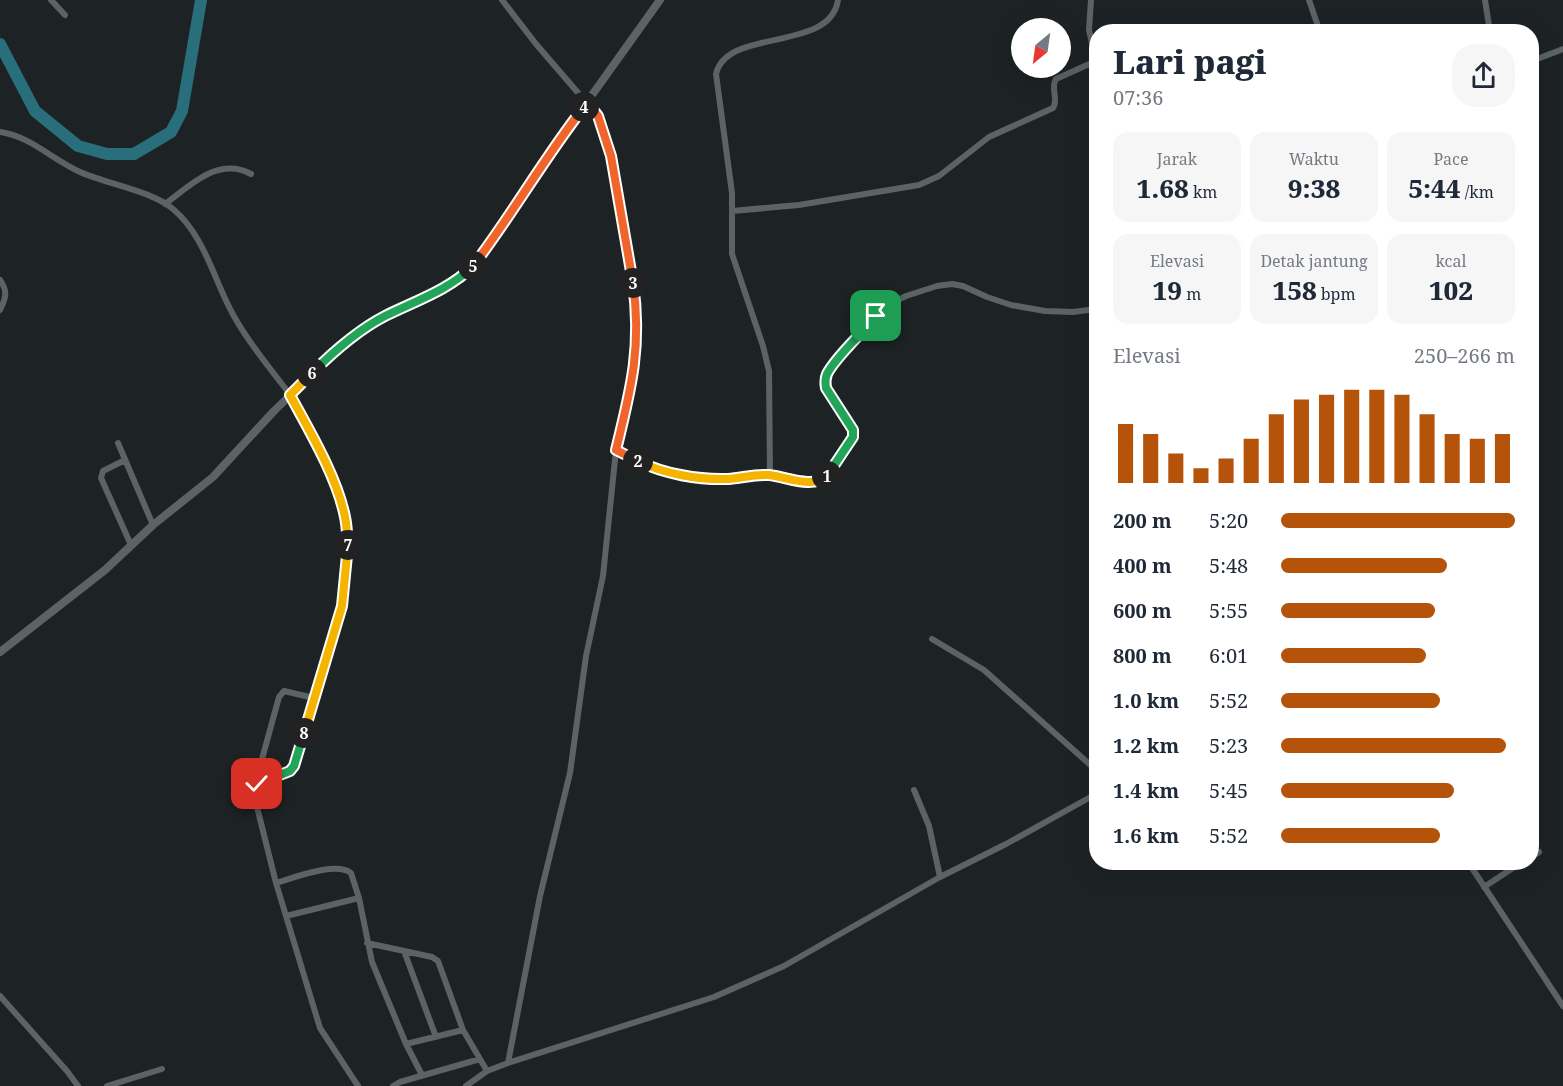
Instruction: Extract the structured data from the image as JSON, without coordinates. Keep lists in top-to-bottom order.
{
  "north": "bottom left",
  "page": {
    "heading": ["Lari pagi", "07:36"],
    "pins": [
      "4",
      "5",
      "3",
      "6",
      "2",
      "1",
      "7",
      "8"
    ],
    "stats": [
      ["Jarak", "1.68 km"],
      ["Waktu", "9:38"],
      ["Pace", "5:44 /km"],
      ["Elevasi", "19 m"],
      ["Detak jantung", "158 bpm"],
      ["kcal", "102"]
    ],
    "chart": ["Elevasi", "250–266 m"],
    "list": [
      {
        "name": "200 m",
        "note": "5:20"
      },
      {
        "name": "400 m",
        "note": "5:48"
      },
      {
        "name": "600 m",
        "note": "5:55"
      },
      {
        "name": "800 m",
        "note": "6:01"
      },
      {
        "name": "1.0 km",
        "note": "5:52"
      },
      {
        "name": "1.2 km",
        "note": "5:23"
      },
      {
        "name": "1.4 km",
        "note": "5:45"
      },
      {
        "name": "1.6 km",
        "note": "5:52"
      }
    ]
  }
}
